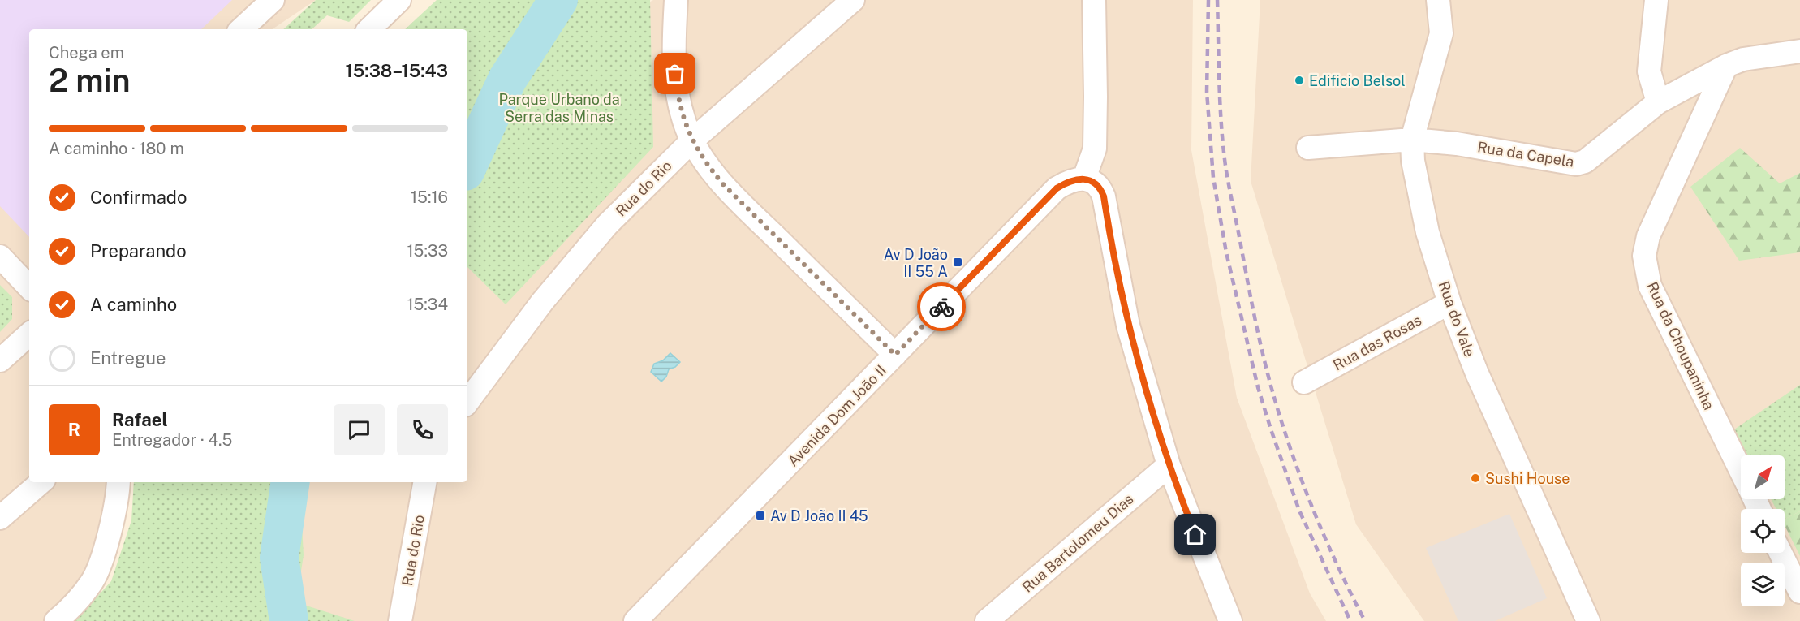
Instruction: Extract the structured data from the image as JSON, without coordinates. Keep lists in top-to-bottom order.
{
  "streets": {
    "street": [
      "Rua da Capela",
      "Rua do Rio",
      "Rua do Vale",
      "Rua das Rosas",
      "Rua da Choupaninha",
      "Avenida Dom João II",
      "Rua Bartolomeu Dias"
    ]
  },
  "crossings": [
    ["Rua da Capela", "Rua do Vale"],
    ["Rua da Capela", "Rua da Choupaninha"],
    ["Rua do Vale", "Rua das Rosas"]
  ],
  "parks": ["Parque Urbano da Serra das Minas"],
  "places": {
    "other": ["Edificio Belsol", "Sushi House"],
    "transit": ["Av D João II 55 A", "Av D João II 45"]
  },
  "north": "top right",
  "page": {
    "heading": ["2 min", "Chega em", "15:38–15:43"],
    "panel": ["Rafael", "Entregador · 4.5"],
    "bar": "A caminho · 180 m",
    "list": [
      ["Confirmado", "15:16"],
      ["Preparando", "15:33"],
      ["A caminho", "15:34"],
      "Entregue"
    ],
    "round": "R"
  }
}
